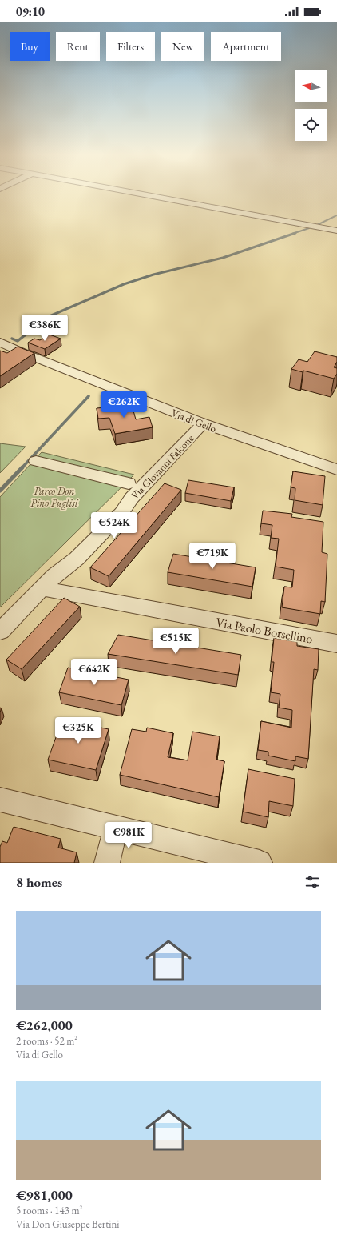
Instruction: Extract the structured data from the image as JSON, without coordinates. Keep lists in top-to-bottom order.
{
  "streets": {
    "street": ["Via di Gello", "Via Giovanni Falcone", "Via Paolo Borsellino"]
  },
  "crossings": [
    ["Via di Gello", "Via Giovanni Falcone"],
    ["Via Giovanni Falcone", "Via Paolo Borsellino"]
  ],
  "parks": ["Parco Don Pino Puglisi"],
  "north": "left",
  "page": {
    "status": "09:10",
    "chip": [
      "Buy",
      "Rent",
      "Filters",
      "New",
      "Apartment"
    ],
    "price": [
      "€386K",
      "€262K",
      "€524K",
      "€719K",
      "€515K",
      "€642K",
      "€325K",
      "€981K"
    ],
    "heading": "8 homes",
    "list": [
      {
        "name": "€262,000",
        "note": "2 rooms · 52 m² · Via di Gello"
      },
      {
        "name": "€981,000",
        "note": "5 rooms · 143 m² · Via Don Giuseppe Bertini"
      }
    ]
  }
}
